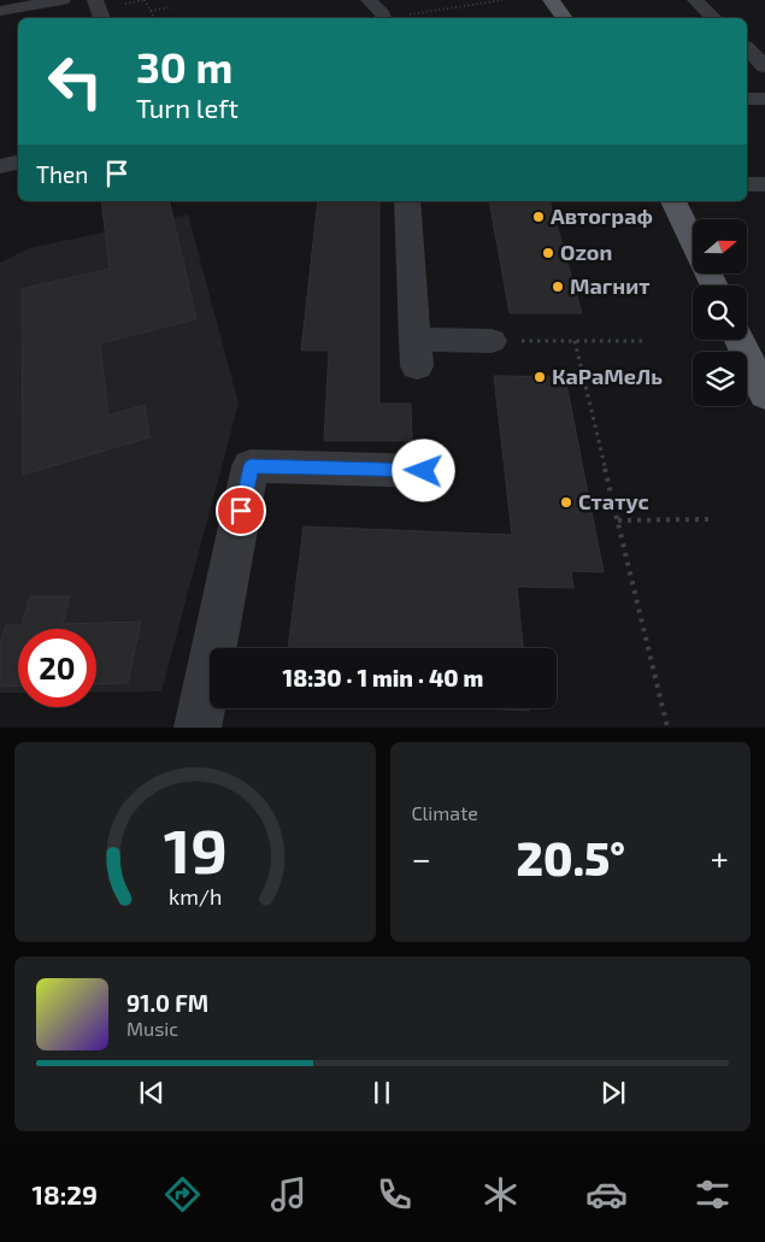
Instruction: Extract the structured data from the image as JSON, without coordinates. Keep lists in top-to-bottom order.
{
  "places": [
    "Автограф",
    "Ozon",
    "Магнит",
    "КаРаМеЛь",
    "Статус"
  ],
  "north": "right",
  "page": {
    "turn": ["30 m", "Turn left"],
    "then": "Then",
    "limit": "20",
    "trip": "18:30 · 1 min · 40 m",
    "tile": "Climate",
    "heat": ["−", "20.5°", "+"],
    "song": ["91.0 FM", "Music"],
    "tabs": "18:29",
    "gauge": ["19", "km/h"]
  }
}
